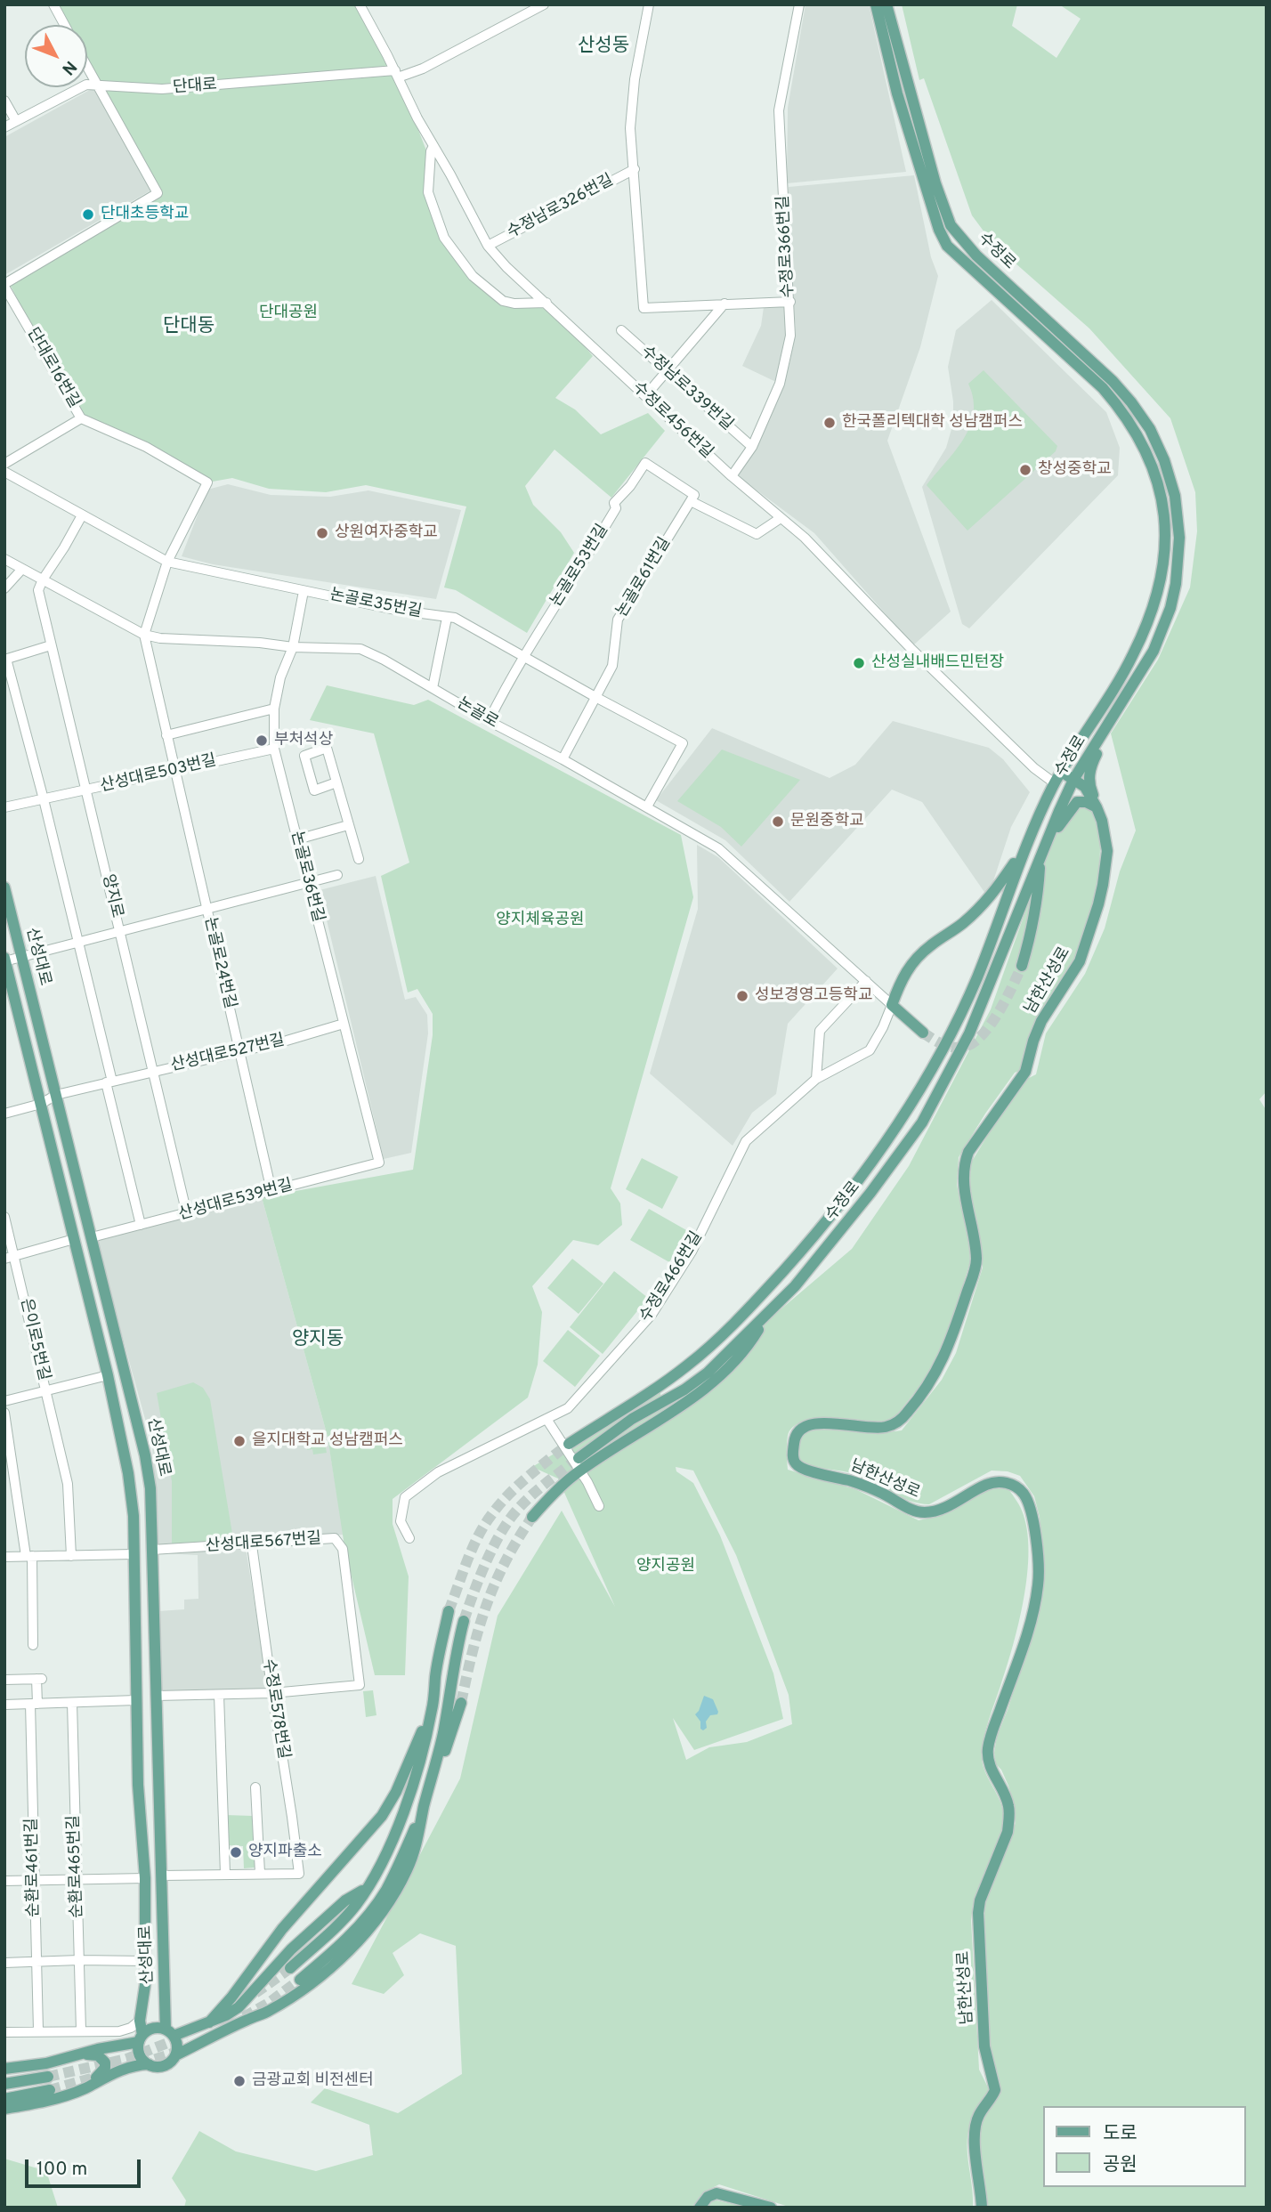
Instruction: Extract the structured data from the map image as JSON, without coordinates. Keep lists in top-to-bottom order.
{
  "streets": {
    "main road": ["수정로", "산성대로", "남한산성로"],
    "street": [
      "단대로",
      "수정남로326번길",
      "수정로366번길",
      "단대로16번길",
      "수정남로339번길",
      "수정로456번길",
      "논골로53번길",
      "논골로61번길",
      "논골로35번길",
      "논골로",
      "산성대로503번길",
      "논골로36번길",
      "양지로",
      "논골로24번길",
      "산성대로527번길",
      "산성대로539번길",
      "수정로466번길",
      "은이로5번길",
      "산성대로567번길",
      "수정로578번길",
      "순환로465번길",
      "순환로461번길"
    ]
  },
  "crossings": [
    ["단대로", "수정로456번길"],
    ["수정남로326번길", "수정로456번길"],
    ["수정로366번길", "수정남로339번길"],
    ["수정로366번길", "수정로456번길"],
    ["수정로", "수정로456번길"],
    ["수정로", "남한산성로"],
    ["논골로53번길", "논골로61번길"],
    ["논골로53번길", "논골로35번길"],
    ["논골로53번길", "논골로"],
    ["논골로61번길", "논골로"],
    ["논골로35번길", "논골로36번길"],
    ["논골로", "논골로36번길"],
    ["논골로", "양지로"],
    ["논골로", "논골로24번길"],
    ["논골로", "수정로466번길"],
    ["산성대로503번길", "논골로36번길"],
    ["산성대로503번길", "양지로"],
    ["산성대로503번길", "논골로24번길"],
    ["논골로36번길", "산성대로527번길"],
    ["논골로36번길", "산성대로539번길"],
    ["양지로", "산성대로527번길"],
    ["양지로", "산성대로539번길"],
    ["산성대로", "산성대로527번길"],
    ["산성대로", "산성대로539번길"],
    ["산성대로", "산성대로567번길"],
    ["논골로24번길", "산성대로527번길"],
    ["논골로24번길", "산성대로539번길"],
    ["산성대로567번길", "수정로578번길"]
  ],
  "districts": ["산성동", "단대동", "양지동"],
  "parks": ["단대공원", "양지체육공원", "양지공원"],
  "places": [
    "단대초등학교",
    "한국폴리텍대학 성남캠퍼스",
    "창성중학교",
    "상원여자중학교",
    "산성실내배드민턴장",
    "부처석상",
    "문원중학교",
    "성보경영고등학교",
    "을지대학교 성남캠퍼스",
    "양지파출소",
    "금광교회 비전센터"
  ],
  "legend": ["도로", "공원"],
  "scale_bar": "100 m",
  "north": "bottom right"
}
